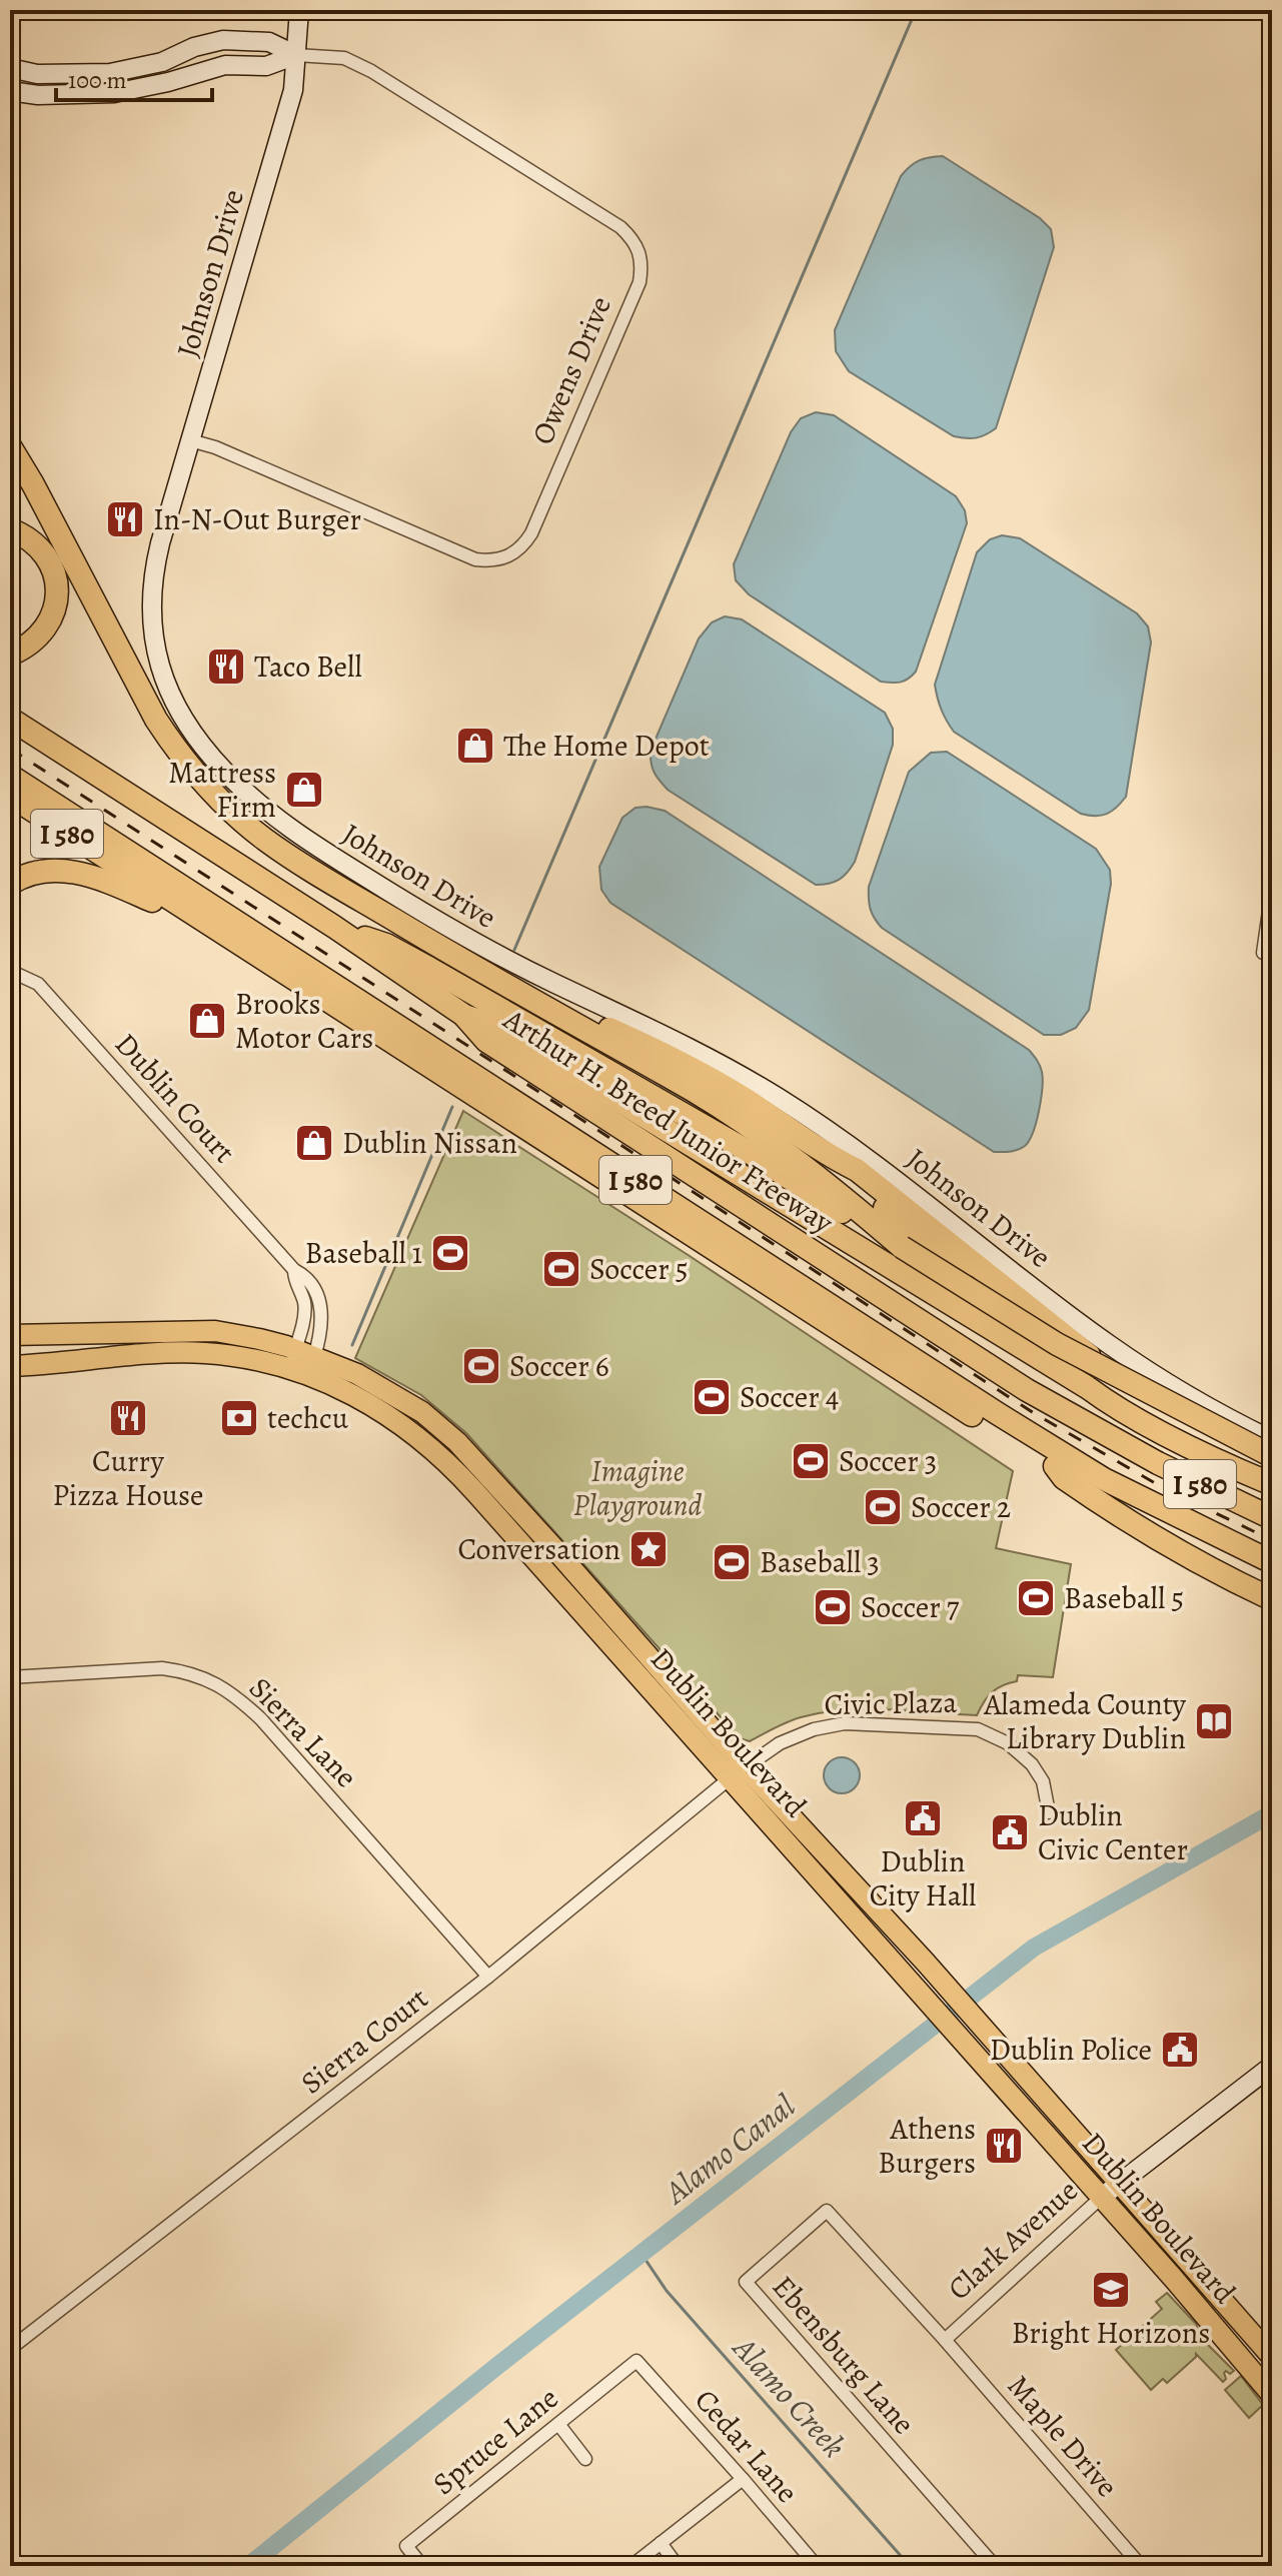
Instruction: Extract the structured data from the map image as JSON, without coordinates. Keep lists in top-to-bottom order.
{
  "streets": {
    "highway": ["I 580", "Arthur H. Breed Junior Freeway"],
    "main road": ["Dublin Boulevard"],
    "street": [
      "Johnson Drive",
      "Owens Drive",
      "Dublin Court",
      "Civic Plaza",
      "Sierra Lane",
      "Sierra Court",
      "Clark Avenue",
      "Ebensburg Lane",
      "Maple Drive",
      "Spruce Lane",
      "Cedar Lane"
    ]
  },
  "crossings": [
    ["Johnson Drive", "Owens Drive"],
    ["Dublin Court", "Dublin Boulevard"],
    ["Civic Plaza", "Dublin Boulevard"],
    ["Civic Plaza", "Sierra Court"],
    ["Sierra Lane", "Sierra Court"],
    ["Dublin Boulevard", "Sierra Court"],
    ["Dublin Boulevard", "Clark Avenue"],
    ["Clark Avenue", "Ebensburg Lane"],
    ["Clark Avenue", "Maple Drive"],
    ["Ebensburg Lane", "Maple Drive"],
    ["Spruce Lane", "Cedar Lane"]
  ],
  "water": ["Alamo Canal", "Alamo Creek"],
  "parks": ["Imagine Playground"],
  "places": {
    "restaurant": [
      "In-N-Out Burger",
      "Taco Bell",
      "Curry Pizza House",
      "Athens Burgers"
    ],
    "shop": [
      "The Home Depot",
      "Mattress Firm",
      "Brooks Motor Cars",
      "Dublin Nissan"
    ],
    "sports": [
      "Baseball 1",
      "Soccer 5",
      "Soccer 6",
      "Soccer 4",
      "Soccer 3",
      "Soccer 2",
      "Baseball 3",
      "Baseball 5",
      "Soccer 7"
    ],
    "bank": ["techcu"],
    "place": ["Conversation"],
    "library": ["Alameda County Library Dublin"],
    "public building": ["Dublin City Hall", "Dublin Civic Center", "Dublin Police"],
    "school or university": ["Bright Horizons"]
  },
  "scale_bar": "100 m"
}
